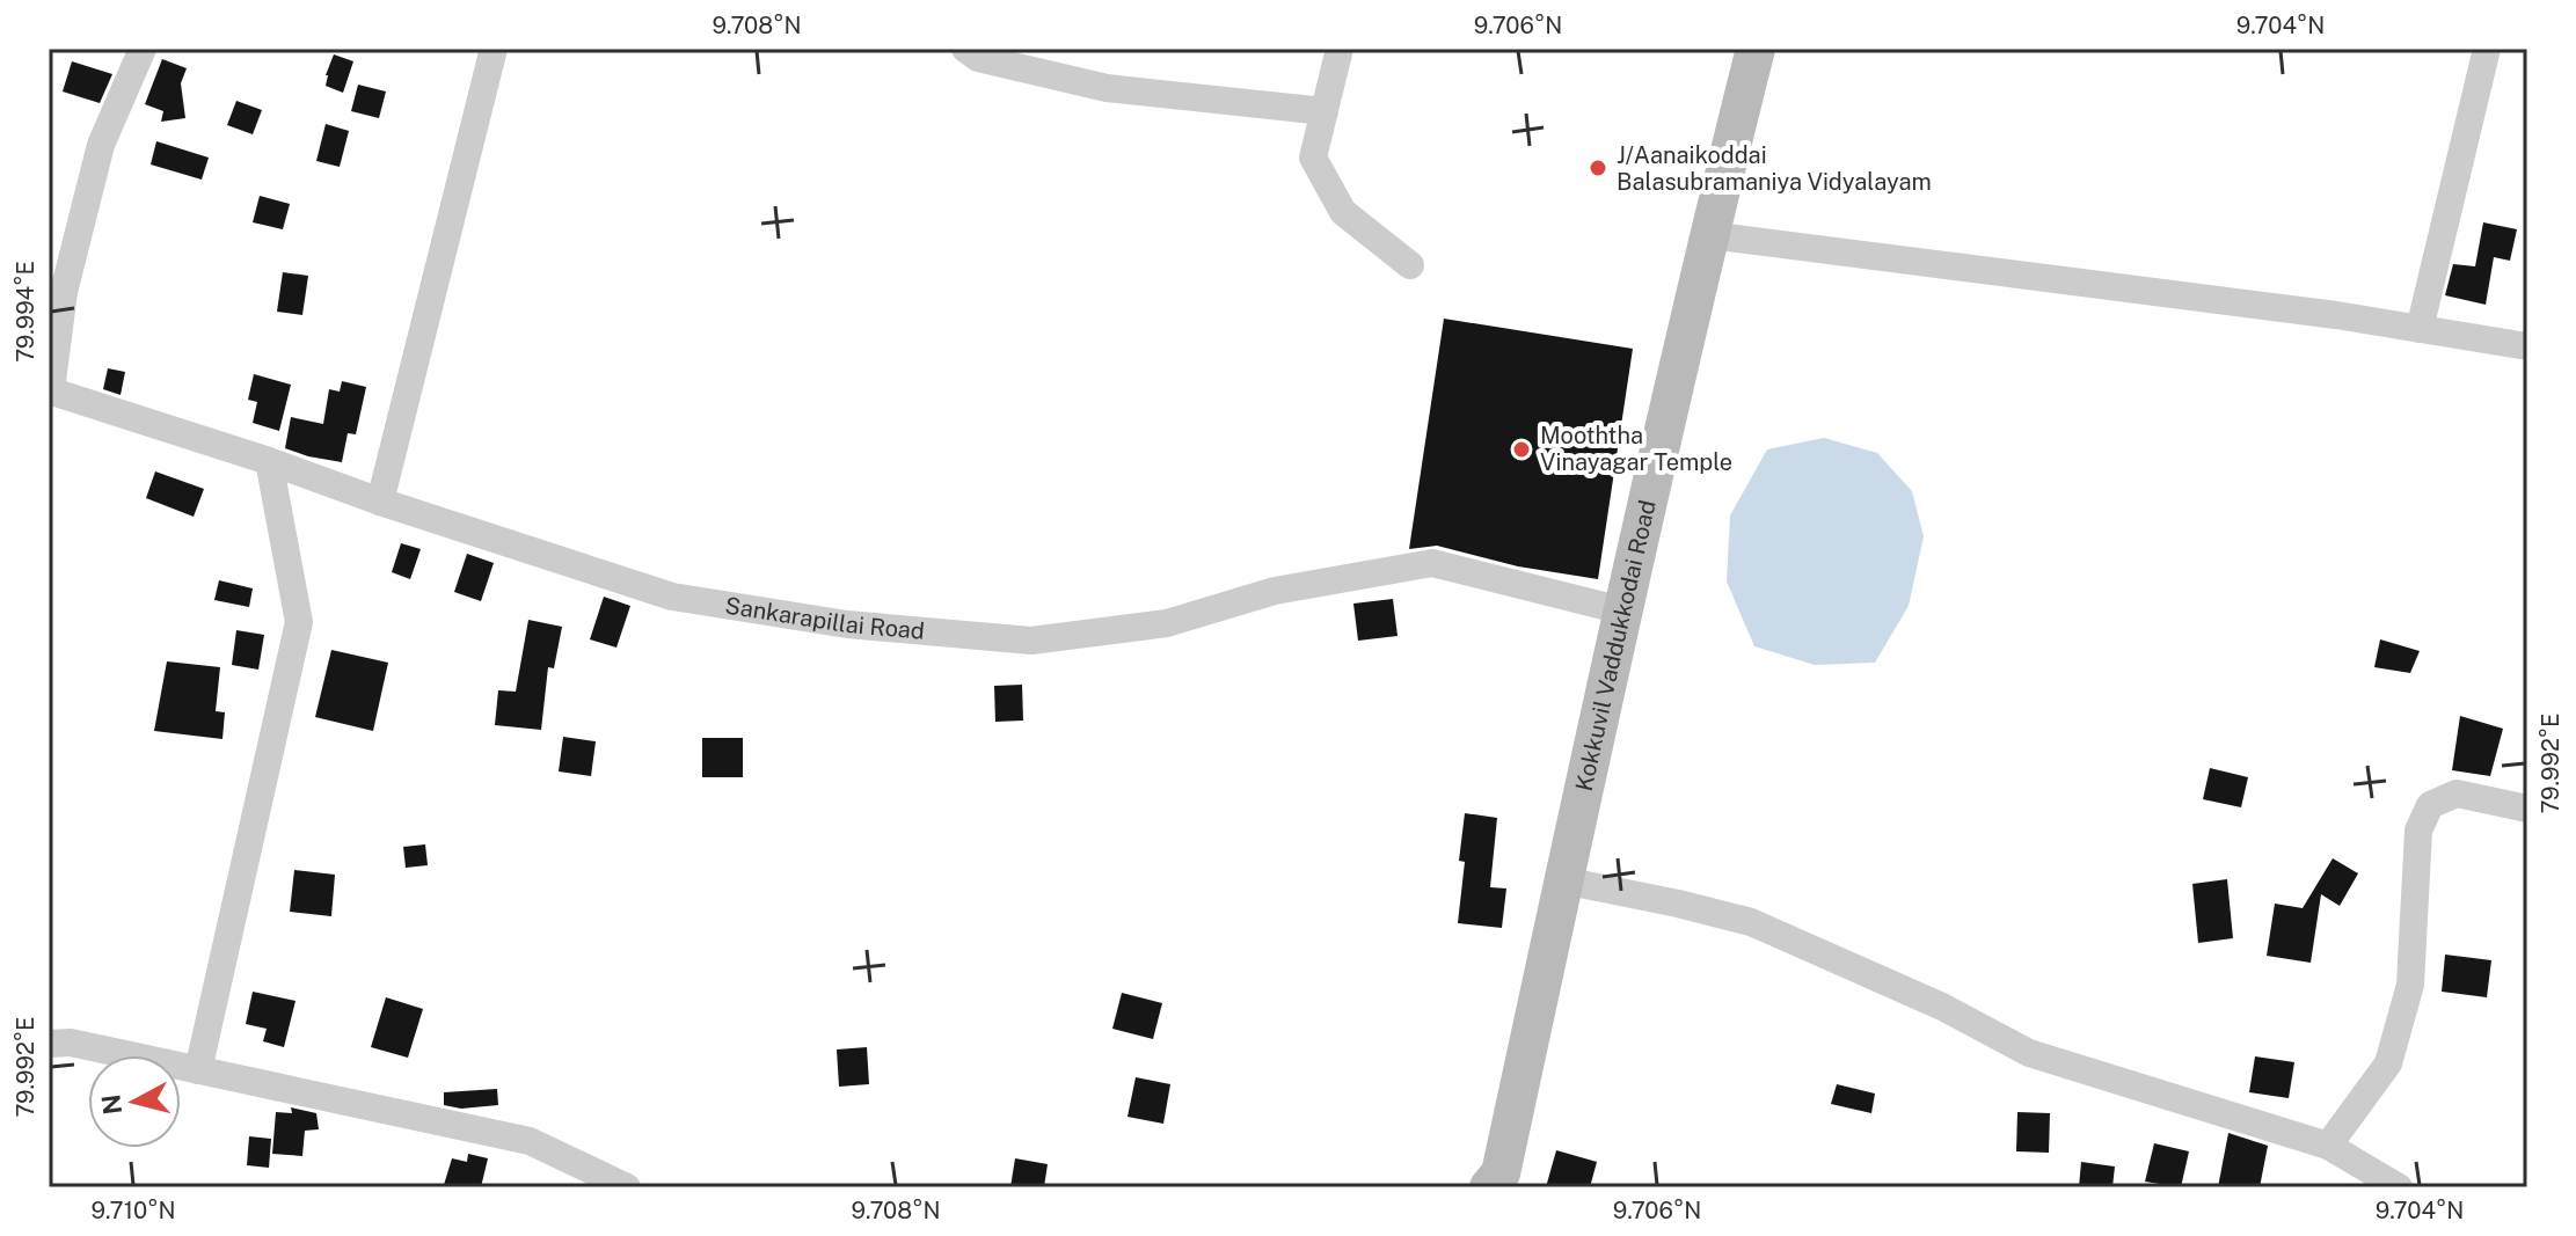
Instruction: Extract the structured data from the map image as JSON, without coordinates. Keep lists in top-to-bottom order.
{
  "streets": {
    "main road": ["Kokkuvil Vaddukkodai Road"],
    "street": ["Sankarapillai Road"]
  },
  "crossings": [
    ["Sankarapillai Road", "Kokkuvil Vaddukkodai Road"]
  ],
  "places": ["J/Aanaikoddai Balasubramaniya Vidyalayam", "Mooththa Vinayagar Temple"],
  "north": "left",
  "coordinates": [
    "9.708°N",
    "9.706°N",
    "9.704°N",
    "79.994°E",
    "79.992°E",
    "9.710°N"
  ]
}
